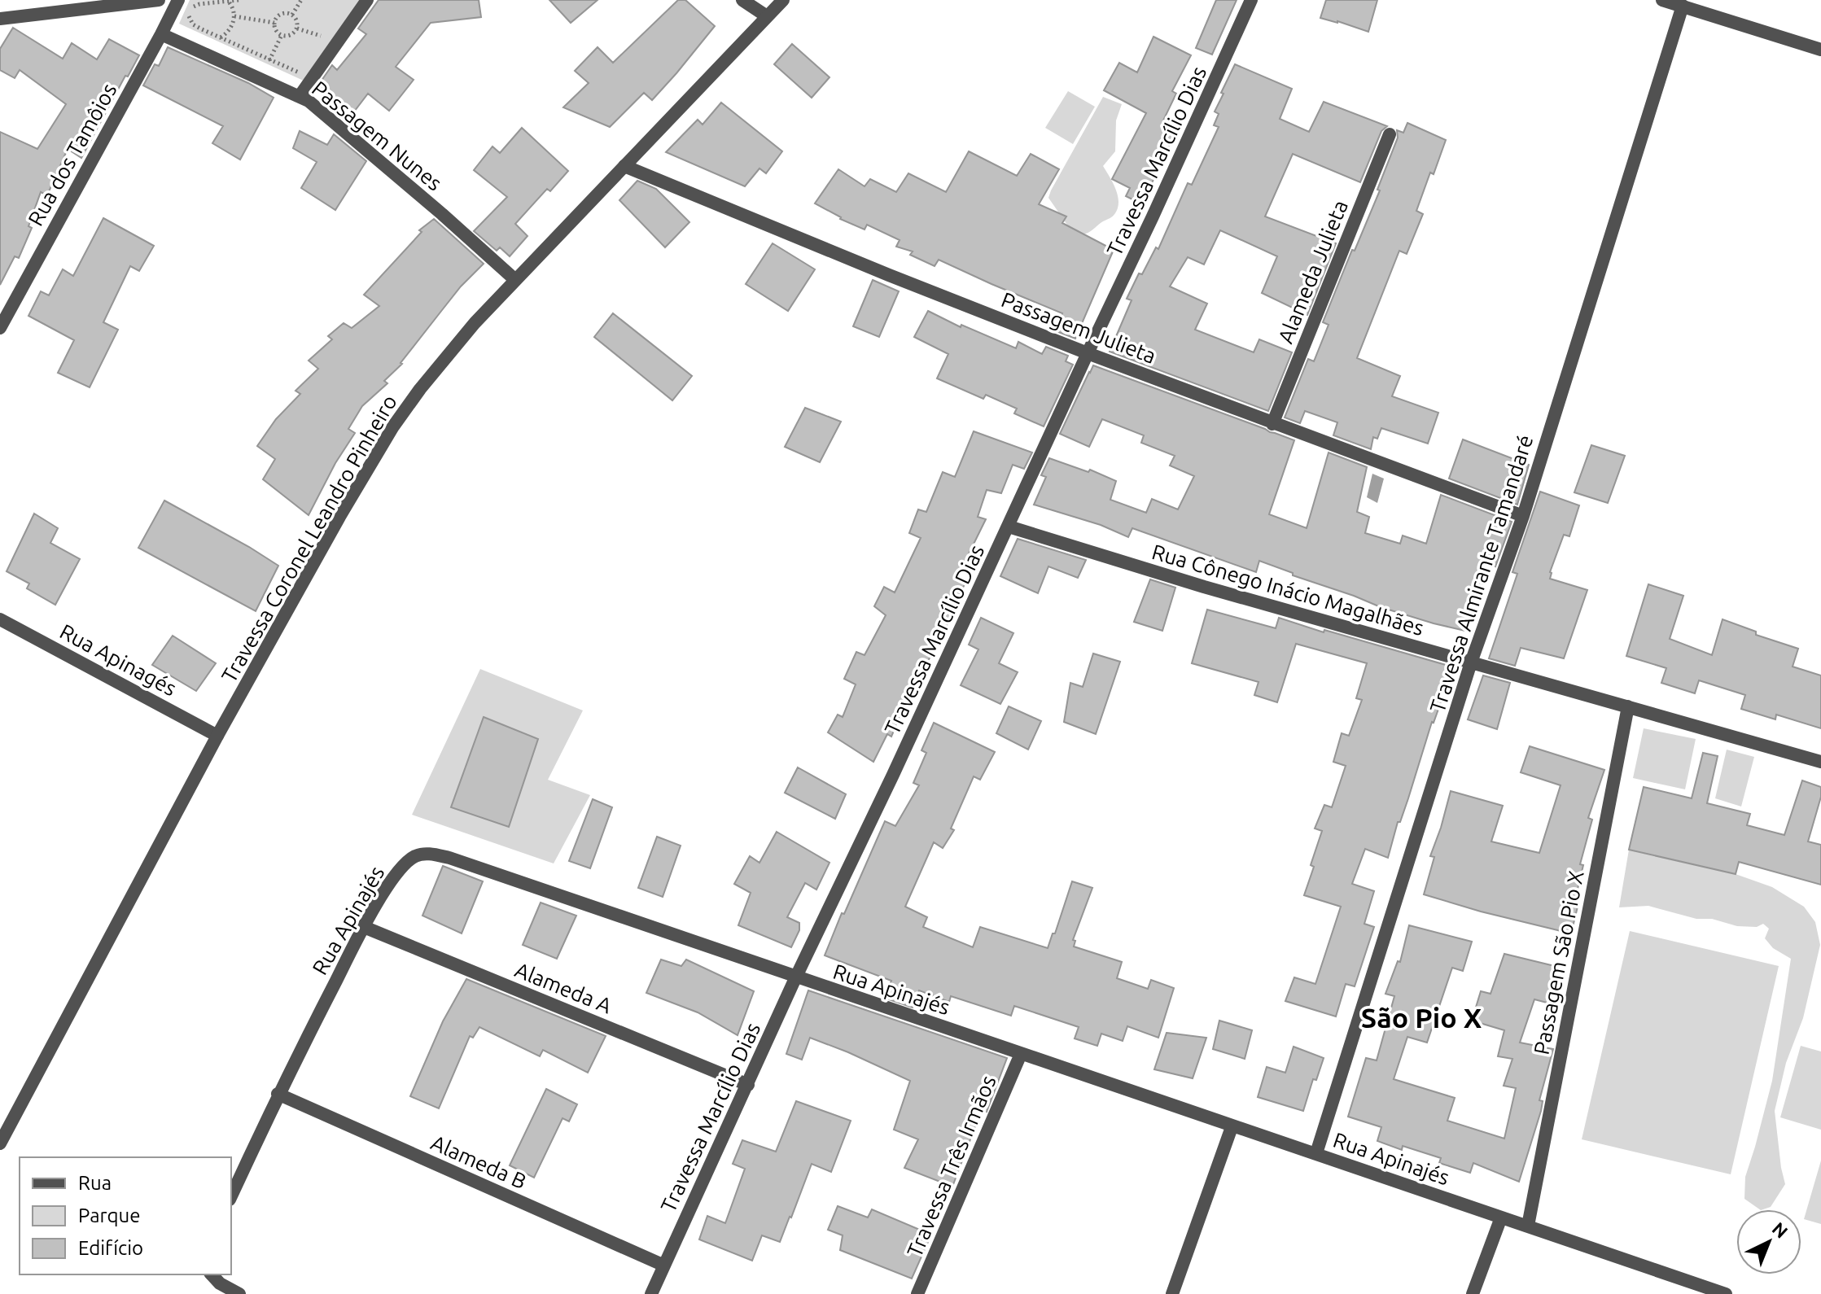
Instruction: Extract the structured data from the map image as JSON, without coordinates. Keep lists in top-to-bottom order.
{
  "streets": {
    "street": [
      "Passagem Nunes",
      "Rua dos Tamôios",
      "Travessa Marcílio Dias",
      "Alameda Julieta",
      "Passagem Julieta",
      "Travessa Coronel Leandro Pinheiro",
      "Travessa Almirante Tamandaré",
      "Rua Cônego Inácio Magalhães",
      "Rua Apinagés",
      "Rua Apinajés",
      "Passagem São Pio X",
      "Alameda A",
      "Alameda B",
      "Travessa Três Irmãos"
    ]
  },
  "crossings": [
    ["Passagem Nunes", "Rua dos Tamôios"],
    ["Passagem Nunes", "Travessa Coronel Leandro Pinheiro"],
    ["Travessa Marcílio Dias", "Passagem Julieta"],
    ["Travessa Marcílio Dias", "Rua Cônego Inácio Magalhães"],
    ["Travessa Marcílio Dias", "Rua Apinajés"],
    ["Travessa Marcílio Dias", "Alameda A"],
    ["Travessa Marcílio Dias", "Alameda B"],
    ["Alameda Julieta", "Passagem Julieta"],
    ["Passagem Julieta", "Travessa Coronel Leandro Pinheiro"],
    ["Passagem Julieta", "Travessa Almirante Tamandaré"],
    ["Travessa Coronel Leandro Pinheiro", "Rua Apinagés"],
    ["Travessa Almirante Tamandaré", "Rua Cônego Inácio Magalhães"],
    ["Travessa Almirante Tamandaré", "Rua Apinajés"],
    ["Rua Cônego Inácio Magalhães", "Passagem São Pio X"],
    ["Rua Apinajés", "Passagem São Pio X"],
    ["Rua Apinajés", "Alameda A"],
    ["Rua Apinajés", "Alameda B"],
    ["Rua Apinajés", "Travessa Três Irmãos"]
  ],
  "districts": ["São Pio X"],
  "legend": ["Rua", "Parque", "Edifício"],
  "north": "top right"
}
